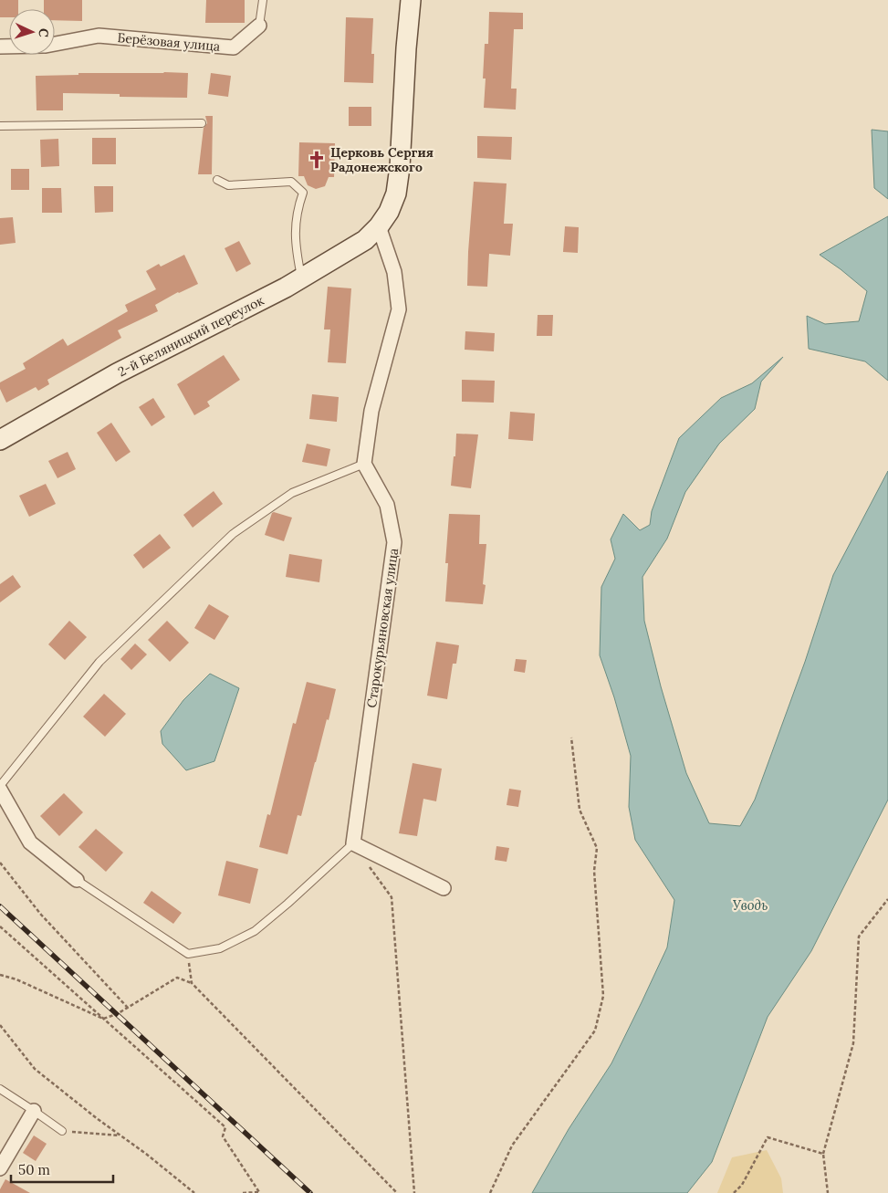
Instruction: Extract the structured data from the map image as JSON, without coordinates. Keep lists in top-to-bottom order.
{
  "streets": {
    "main road": ["2-й Беляницкий переулок"],
    "street": ["Берёзовая улица", "Старокурьяновская улица"]
  },
  "water": ["Уводь"],
  "places": {
    "church": ["Церковь Сергия Радонежского"]
  },
  "scale_bar": "50 m",
  "north": "right"
}
